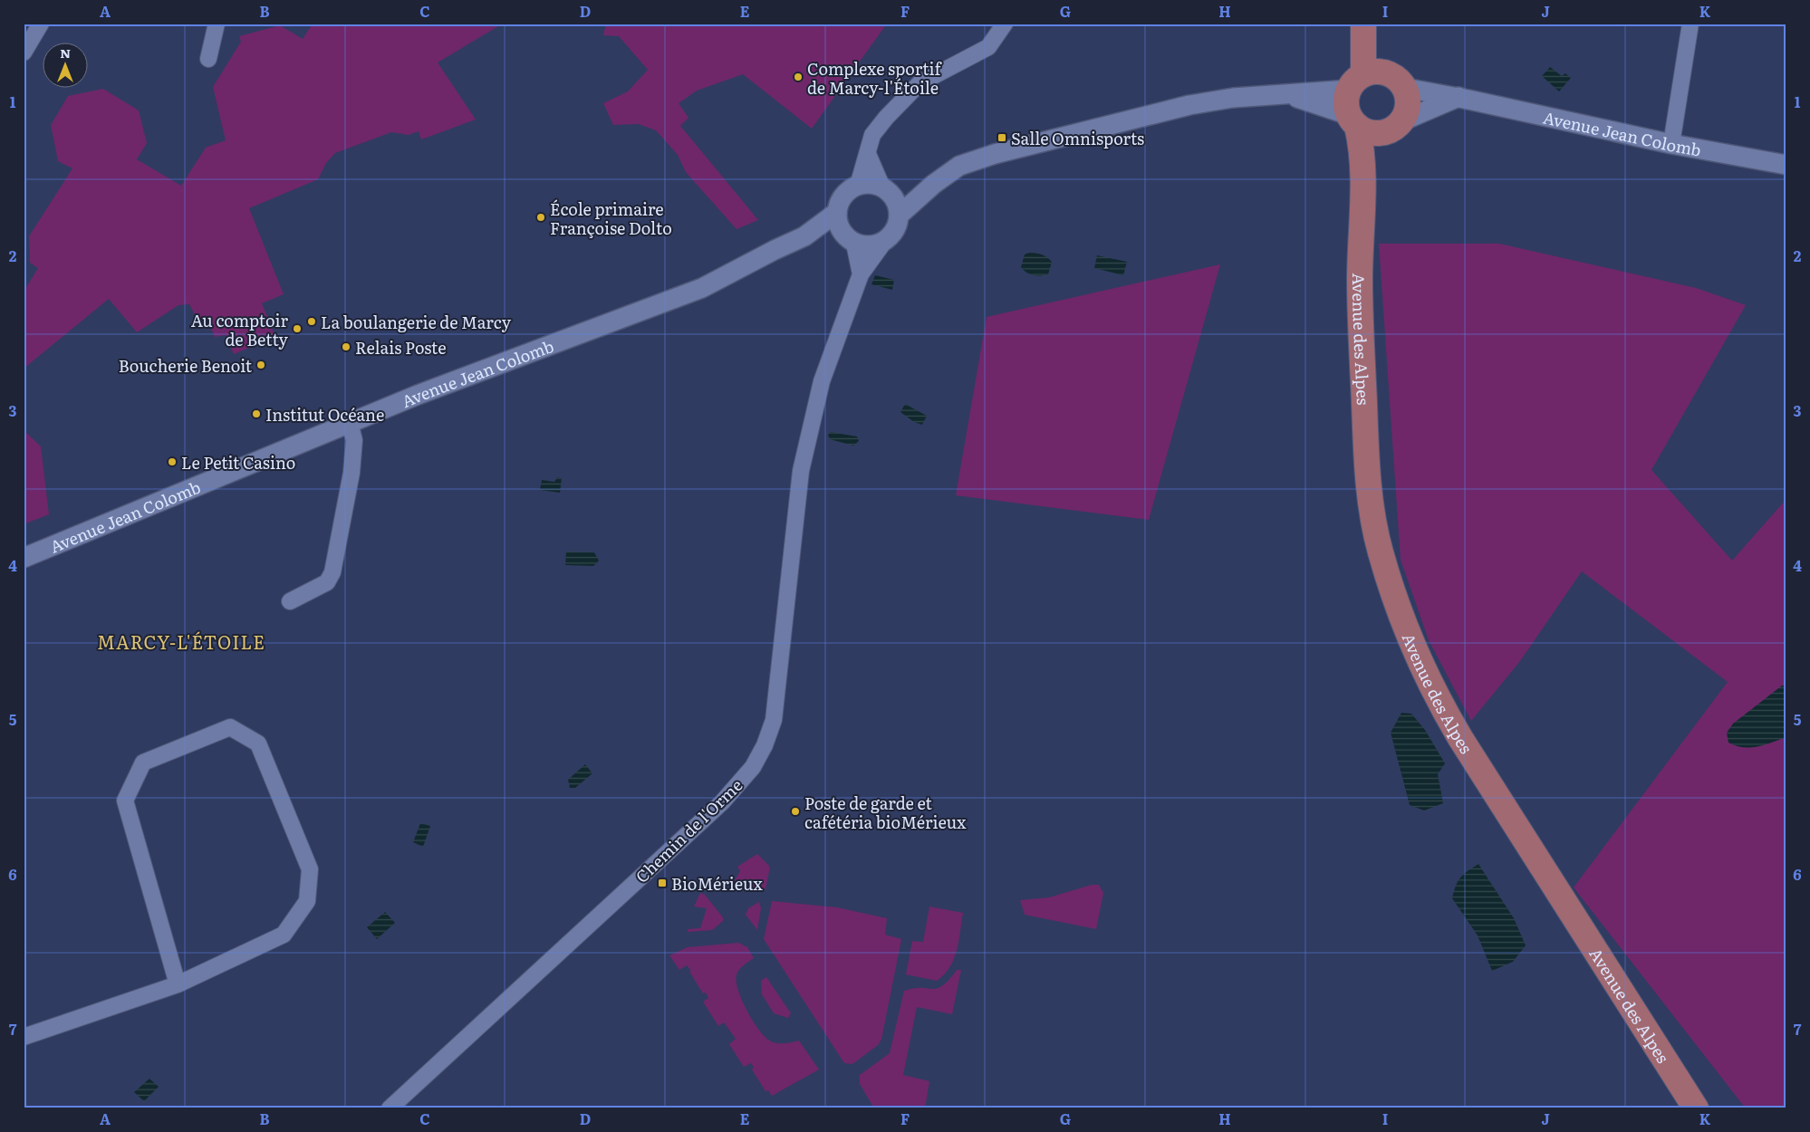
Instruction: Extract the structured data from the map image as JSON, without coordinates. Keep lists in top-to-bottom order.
{
  "streets": {
    "main road": ["Avenue des Alpes"],
    "street": ["Avenue Jean Colomb", "Chemin de l'Orme"]
  },
  "crossings": [
    ["Avenue Jean Colomb", "Avenue des Alpes"],
    ["Avenue Jean Colomb", "Chemin de l'Orme"]
  ],
  "districts": ["MARCY-L'ÉTOILE"],
  "places": {
    "other": [
      "Complexe sportif de Marcy-l'Étoile",
      "École primaire Françoise Dolto",
      "La boulangerie de Marcy",
      "Au comptoir de Betty",
      "Relais Poste",
      "Boucherie Benoit",
      "Institut Océane",
      "Le Petit Casino",
      "Poste de garde et cafétéria bioMérieux"
    ],
    "transit": ["Salle Omnisports", "BioMérieux"]
  },
  "north": "top",
  "grid": {
    "columns": [
      "A",
      "B",
      "C",
      "D",
      "E",
      "F",
      "G",
      "H",
      "I",
      "J",
      "K"
    ],
    "rows": [
      "1",
      "2",
      "3",
      "4",
      "5",
      "6",
      "7"
    ]
  }
}
